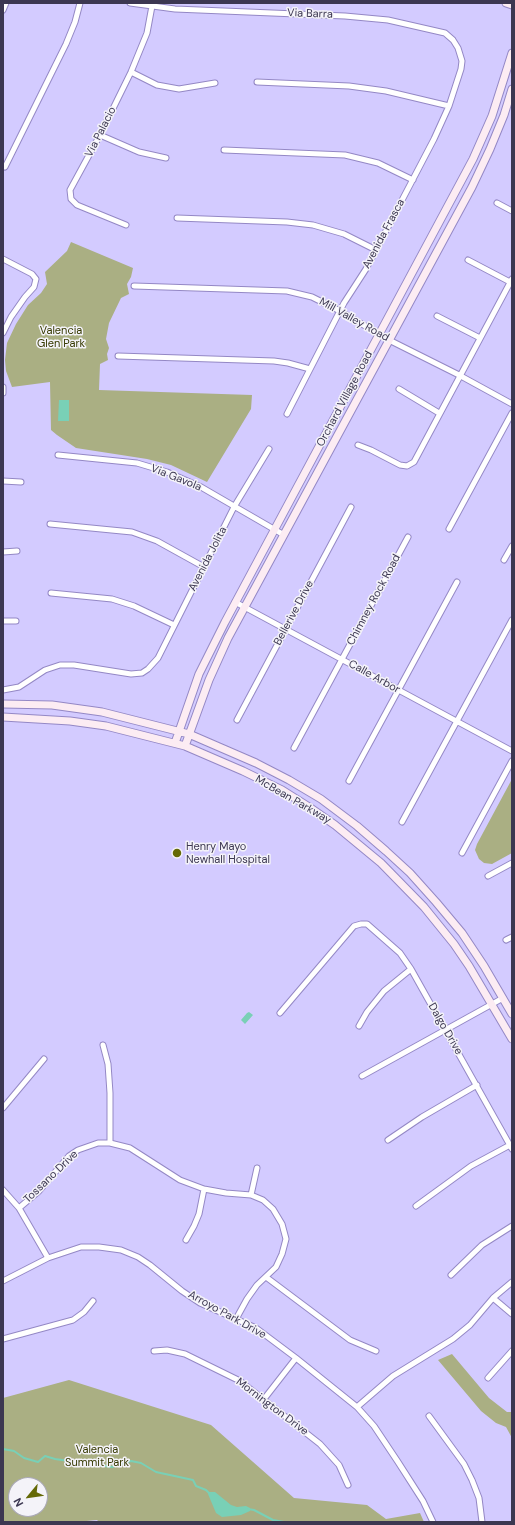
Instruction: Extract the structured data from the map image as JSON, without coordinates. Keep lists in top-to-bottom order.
{
  "streets": {
    "main road": ["Orchard Village Road", "McBean Parkway"],
    "street": [
      "Via Barra",
      "Via Palacio",
      "Avenida Frasca",
      "Mill Valley Road",
      "Via Gavola",
      "Avenida Jolita",
      "Chimney Rock Road",
      "Bellerive Drive",
      "Calle Arbor",
      "Dalgo Drive",
      "Tossano Drive",
      "Arroyo Park Drive",
      "Mornington Drive"
    ]
  },
  "crossings": [
    ["Via Barra", "Via Palacio"],
    ["Via Barra", "Avenida Frasca"],
    ["Avenida Frasca", "Mill Valley Road"],
    ["Mill Valley Road", "Orchard Village Road"],
    ["Orchard Village Road", "Via Gavola"],
    ["Orchard Village Road", "Calle Arbor"],
    ["Orchard Village Road", "McBean Parkway"],
    ["Via Gavola", "Avenida Jolita"],
    ["Chimney Rock Road", "Calle Arbor"],
    ["Bellerive Drive", "Calle Arbor"],
    ["Tossano Drive", "Arroyo Park Drive"]
  ],
  "parks": ["Valencia Glen Park", "Valencia Summit Park"],
  "places": ["Henry Mayo Newhall Hospital"],
  "north": "bottom left"
}
